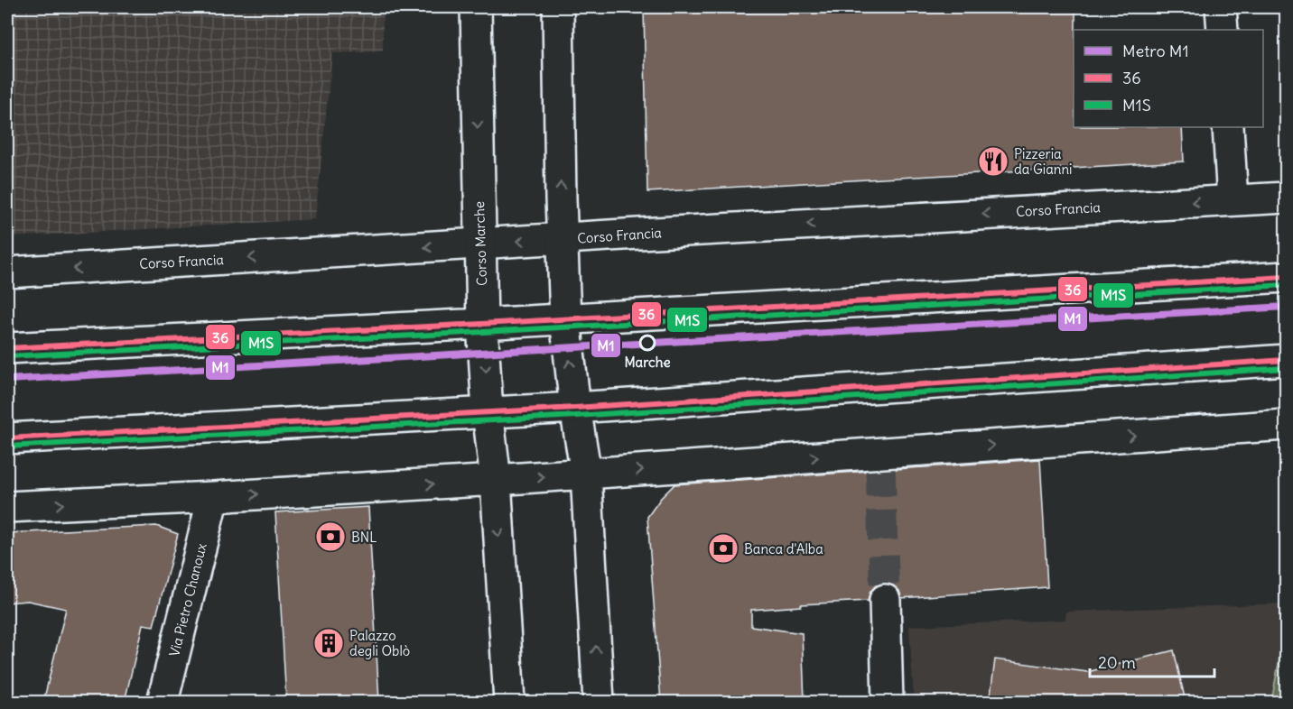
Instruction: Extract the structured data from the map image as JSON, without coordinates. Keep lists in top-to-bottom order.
{
  "streets": {
    "street": ["Corso Francia", "Corso Marche", "Via Pietro Chanoux"]
  },
  "crossings": [
    ["Corso Francia", "Corso Marche"]
  ],
  "places": {
    "restaurant": ["Pizzeria da Gianni"],
    "other": ["Marche"],
    "bank": ["BNL", "Banca d'Alba"],
    "building": ["Palazzo degli Oblò"]
  },
  "lines": ["transit line 36", "transit line M1S", "metro line M1"],
  "legend": ["Metro M1", "36", "M1S"],
  "scale_bar": "20 m"
}
